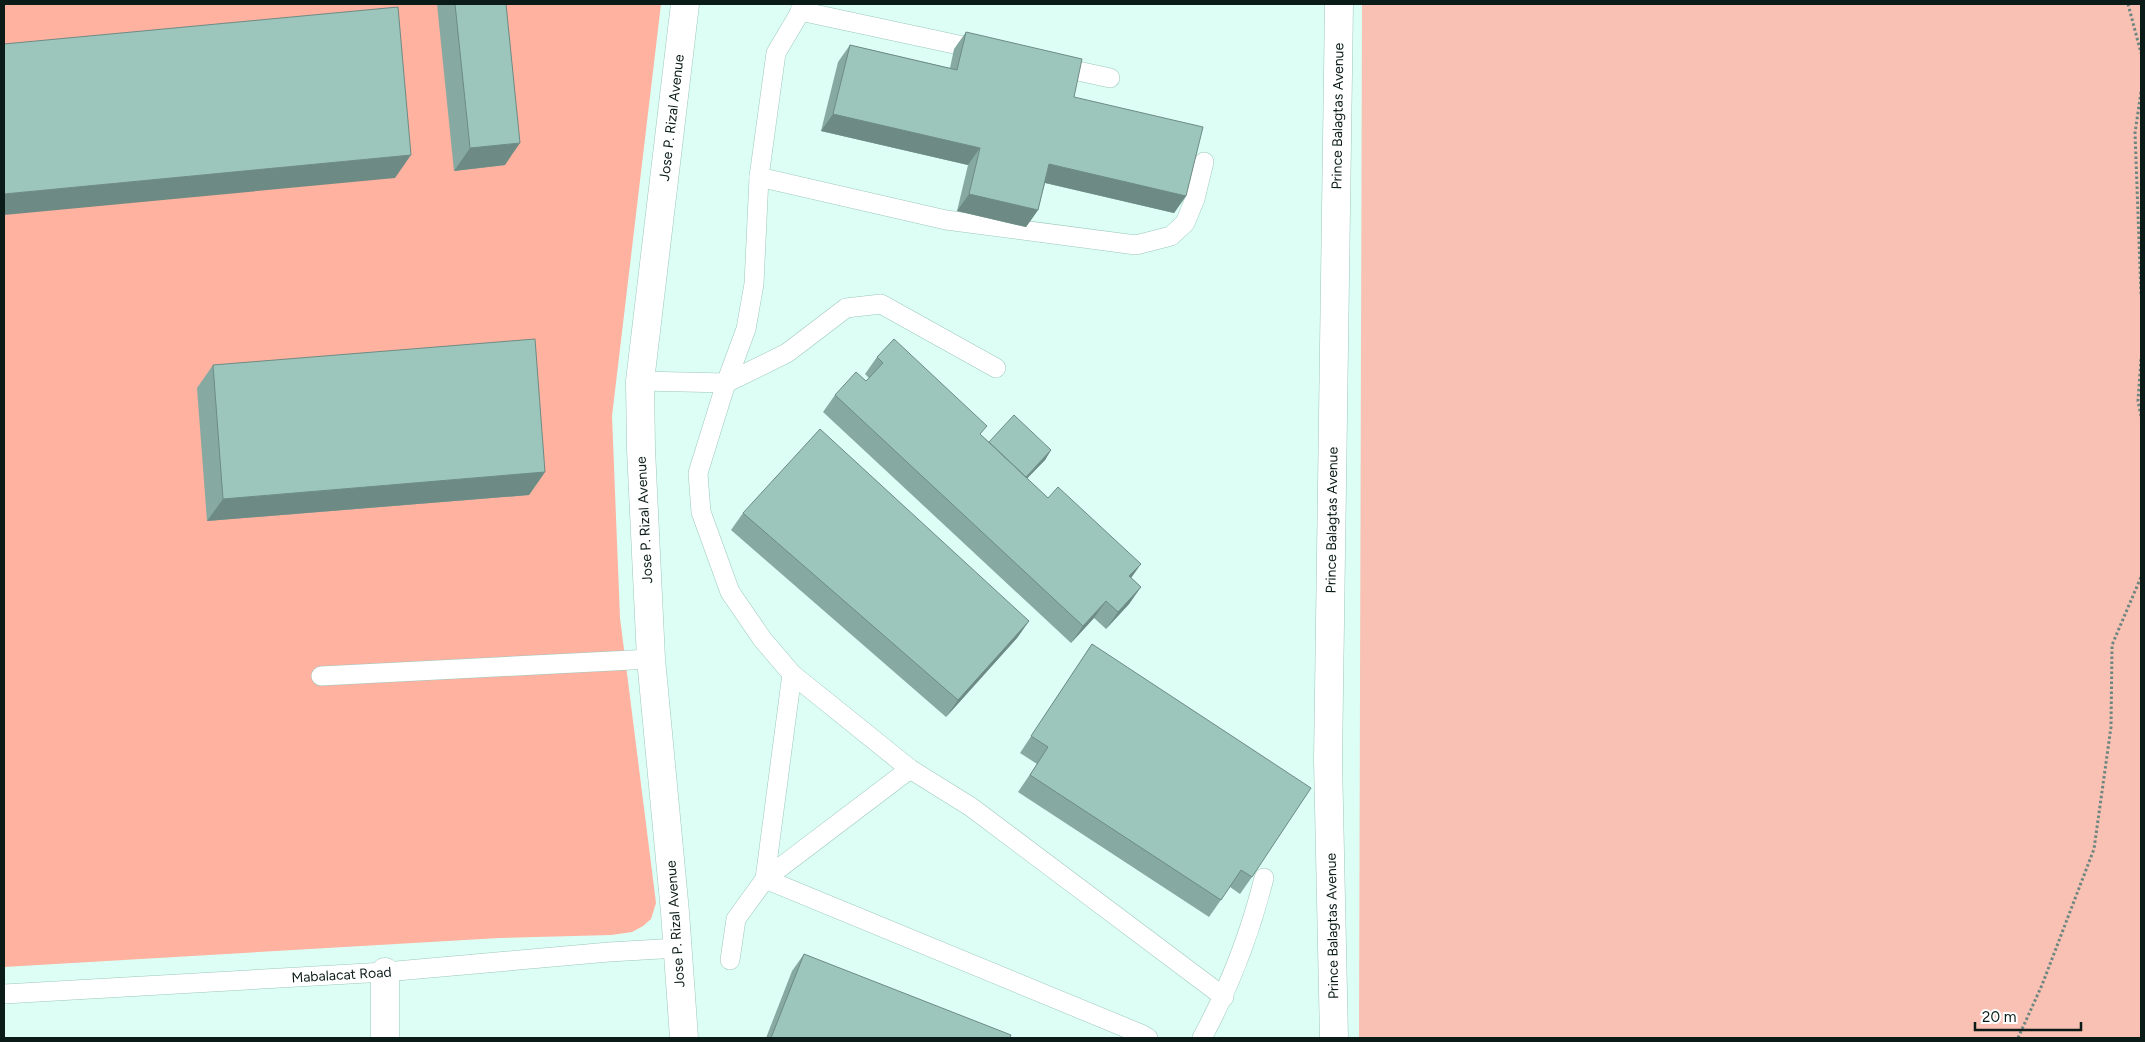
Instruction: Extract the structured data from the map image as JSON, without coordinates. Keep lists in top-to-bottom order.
{
  "streets": {
    "street": ["Prince Balagtas Avenue", "Jose P. Rizal Avenue"],
    "lane": ["Mabalacat Road"]
  },
  "crossings": [
    ["Jose P. Rizal Avenue", "Mabalacat Road"]
  ],
  "scale_bar": "20 m"
}
